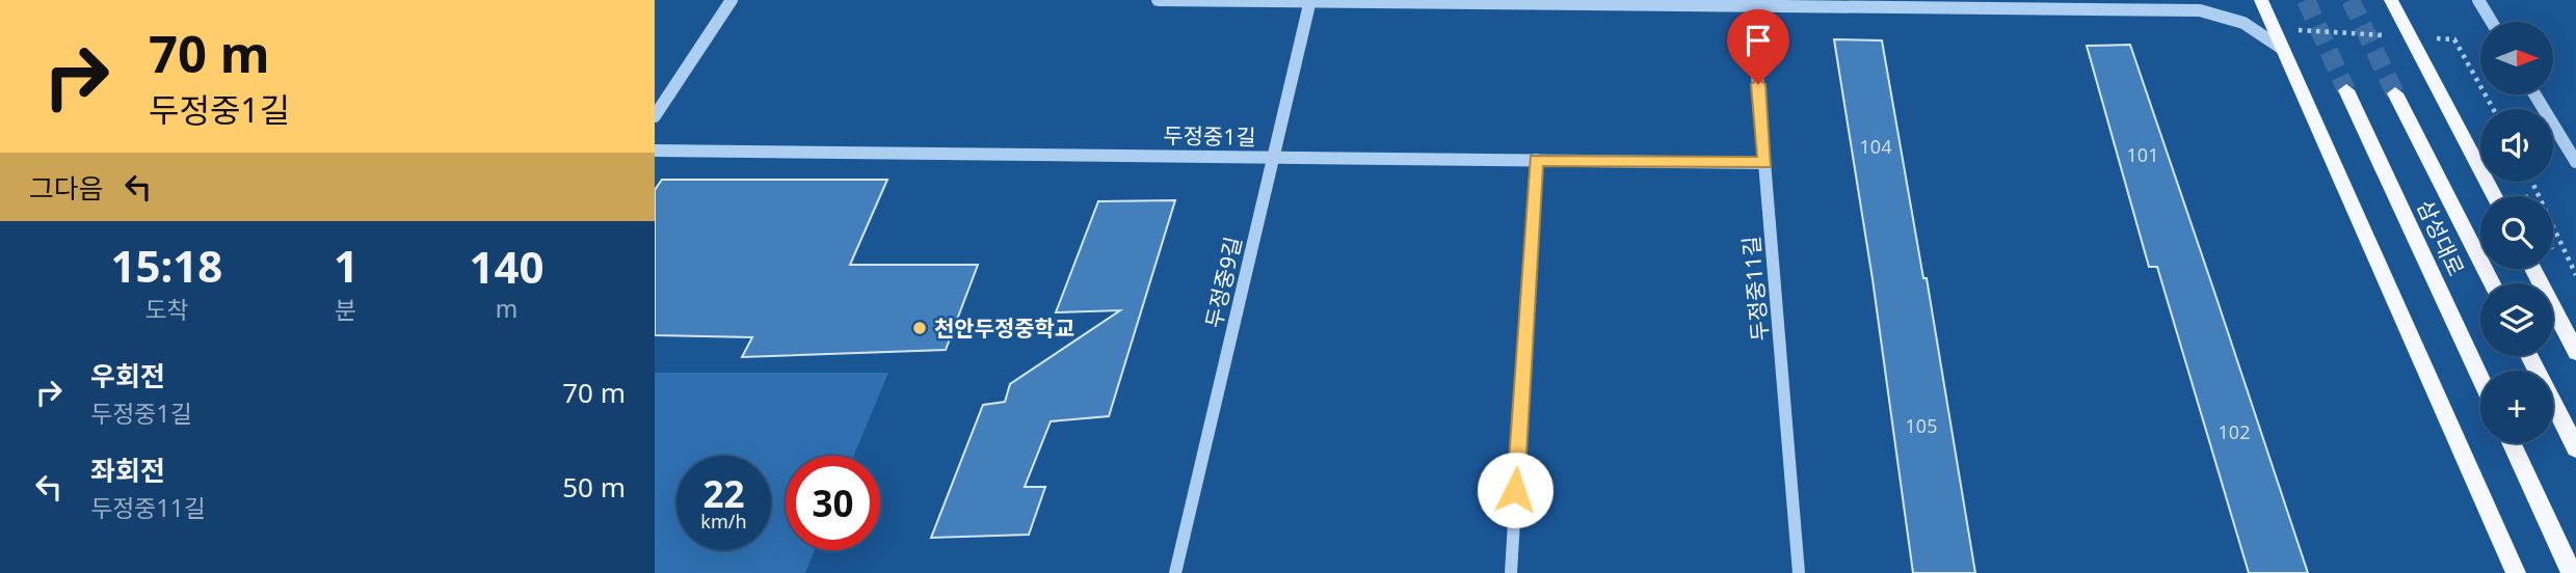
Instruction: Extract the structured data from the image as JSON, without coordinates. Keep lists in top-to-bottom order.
{
  "streets": {
    "main road": ["삼성대로"],
    "street": ["두정중1길", "두정중9길", "두정중11길"]
  },
  "crossings": [
    ["두정중1길", "두정중9길"],
    ["두정중1길", "두정중11길"]
  ],
  "places": ["천안두정중학교"],
  "house_numbers": [
    "104",
    "101",
    "105",
    "102"
  ],
  "north": "right",
  "page": {
    "turn": ["70 m", "두정중1길"],
    "map_buttons": "+",
    "then": "그다음",
    "eta": [
      "15:18",
      "도착",
      "1",
      "분",
      "140",
      "m"
    ],
    "list": [
      {
        "name": "우회전",
        "note": "두정중1길",
        "value": "70 m"
      },
      {
        "name": "좌회전",
        "note": "두정중11길",
        "value": "50 m"
      }
    ],
    "speed": "22 km/h",
    "limit": "30"
  }
}
